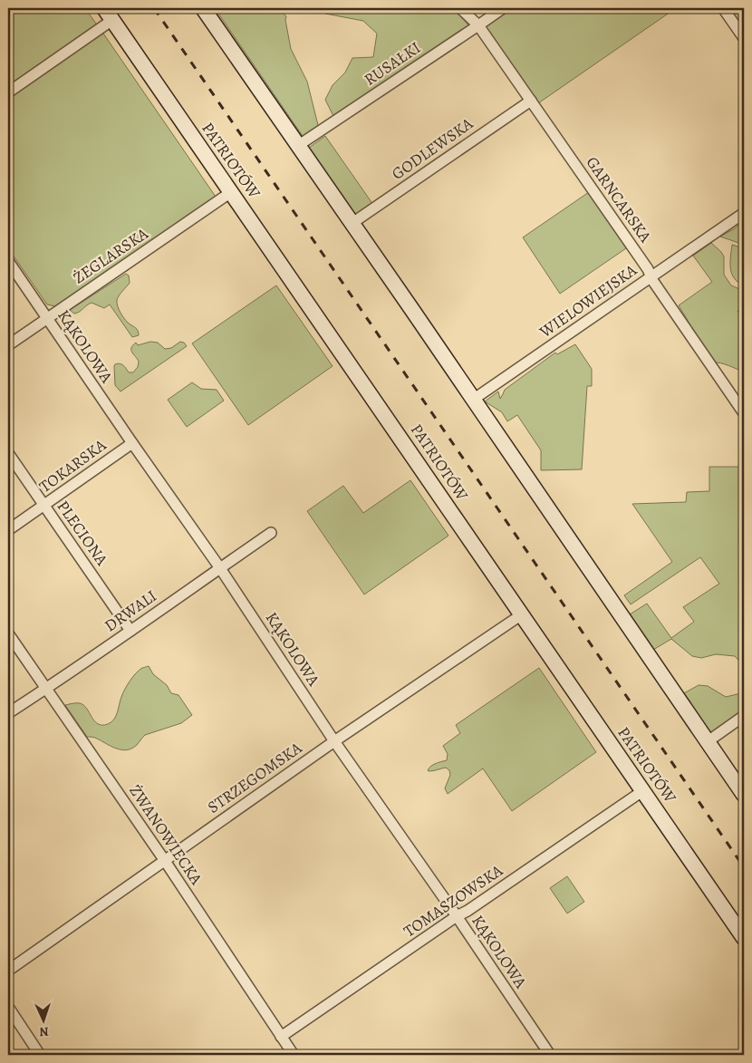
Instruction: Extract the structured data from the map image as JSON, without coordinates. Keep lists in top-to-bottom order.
{
  "streets": {
    "main road": ["PATRIOTÓW"],
    "street": [
      "RUSAŁKI",
      "GODLEWSKA",
      "GARNCARSKA",
      "ŻEGLARSKA",
      "WIELOWIEJSKA",
      "KĄKOLOWA",
      "TOKARSKA",
      "PLECIONA",
      "DRWALI",
      "STRZEGOMSKA",
      "ŻWANOWIECKA",
      "TOMASZOWSKA"
    ]
  },
  "crossings": [
    ["RUSAŁKI", "GARNCARSKA"],
    ["GODLEWSKA", "GARNCARSKA"],
    ["PATRIOTÓW", "ŻEGLARSKA"],
    ["PATRIOTÓW", "STRZEGOMSKA"],
    ["PATRIOTÓW", "TOMASZOWSKA"],
    ["GARNCARSKA", "WIELOWIEJSKA"],
    ["ŻEGLARSKA", "KĄKOLOWA"],
    ["KĄKOLOWA", "TOKARSKA"],
    ["KĄKOLOWA", "DRWALI"],
    ["KĄKOLOWA", "STRZEGOMSKA"],
    ["KĄKOLOWA", "TOMASZOWSKA"],
    ["TOKARSKA", "PLECIONA"],
    ["PLECIONA", "DRWALI"],
    ["DRWALI", "ŻWANOWIECKA"],
    ["STRZEGOMSKA", "ŻWANOWIECKA"],
    ["ŻWANOWIECKA", "TOMASZOWSKA"]
  ],
  "north": "bottom"
}
